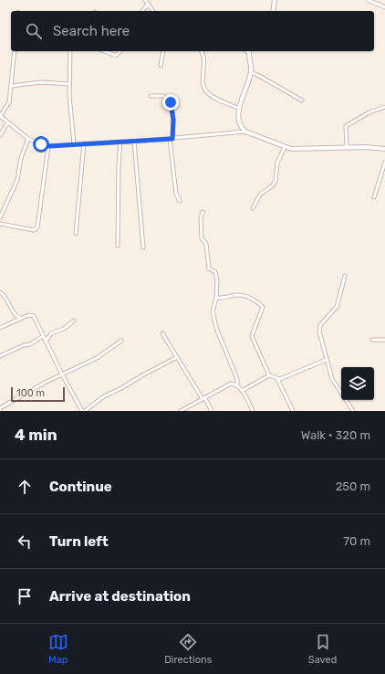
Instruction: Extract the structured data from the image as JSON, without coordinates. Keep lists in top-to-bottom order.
{
  "scale_bar": "100 m",
  "page": {
    "search": "Search here",
    "scale": "100 m",
    "heading": ["4 min", "Walk · 320 m"],
    "list": [
      ["Continue", "250 m"],
      ["Turn left", "70 m"],
      "Arrive at destination"
    ],
    "nav": ["Map", "Directions", "Saved"]
  }
}
